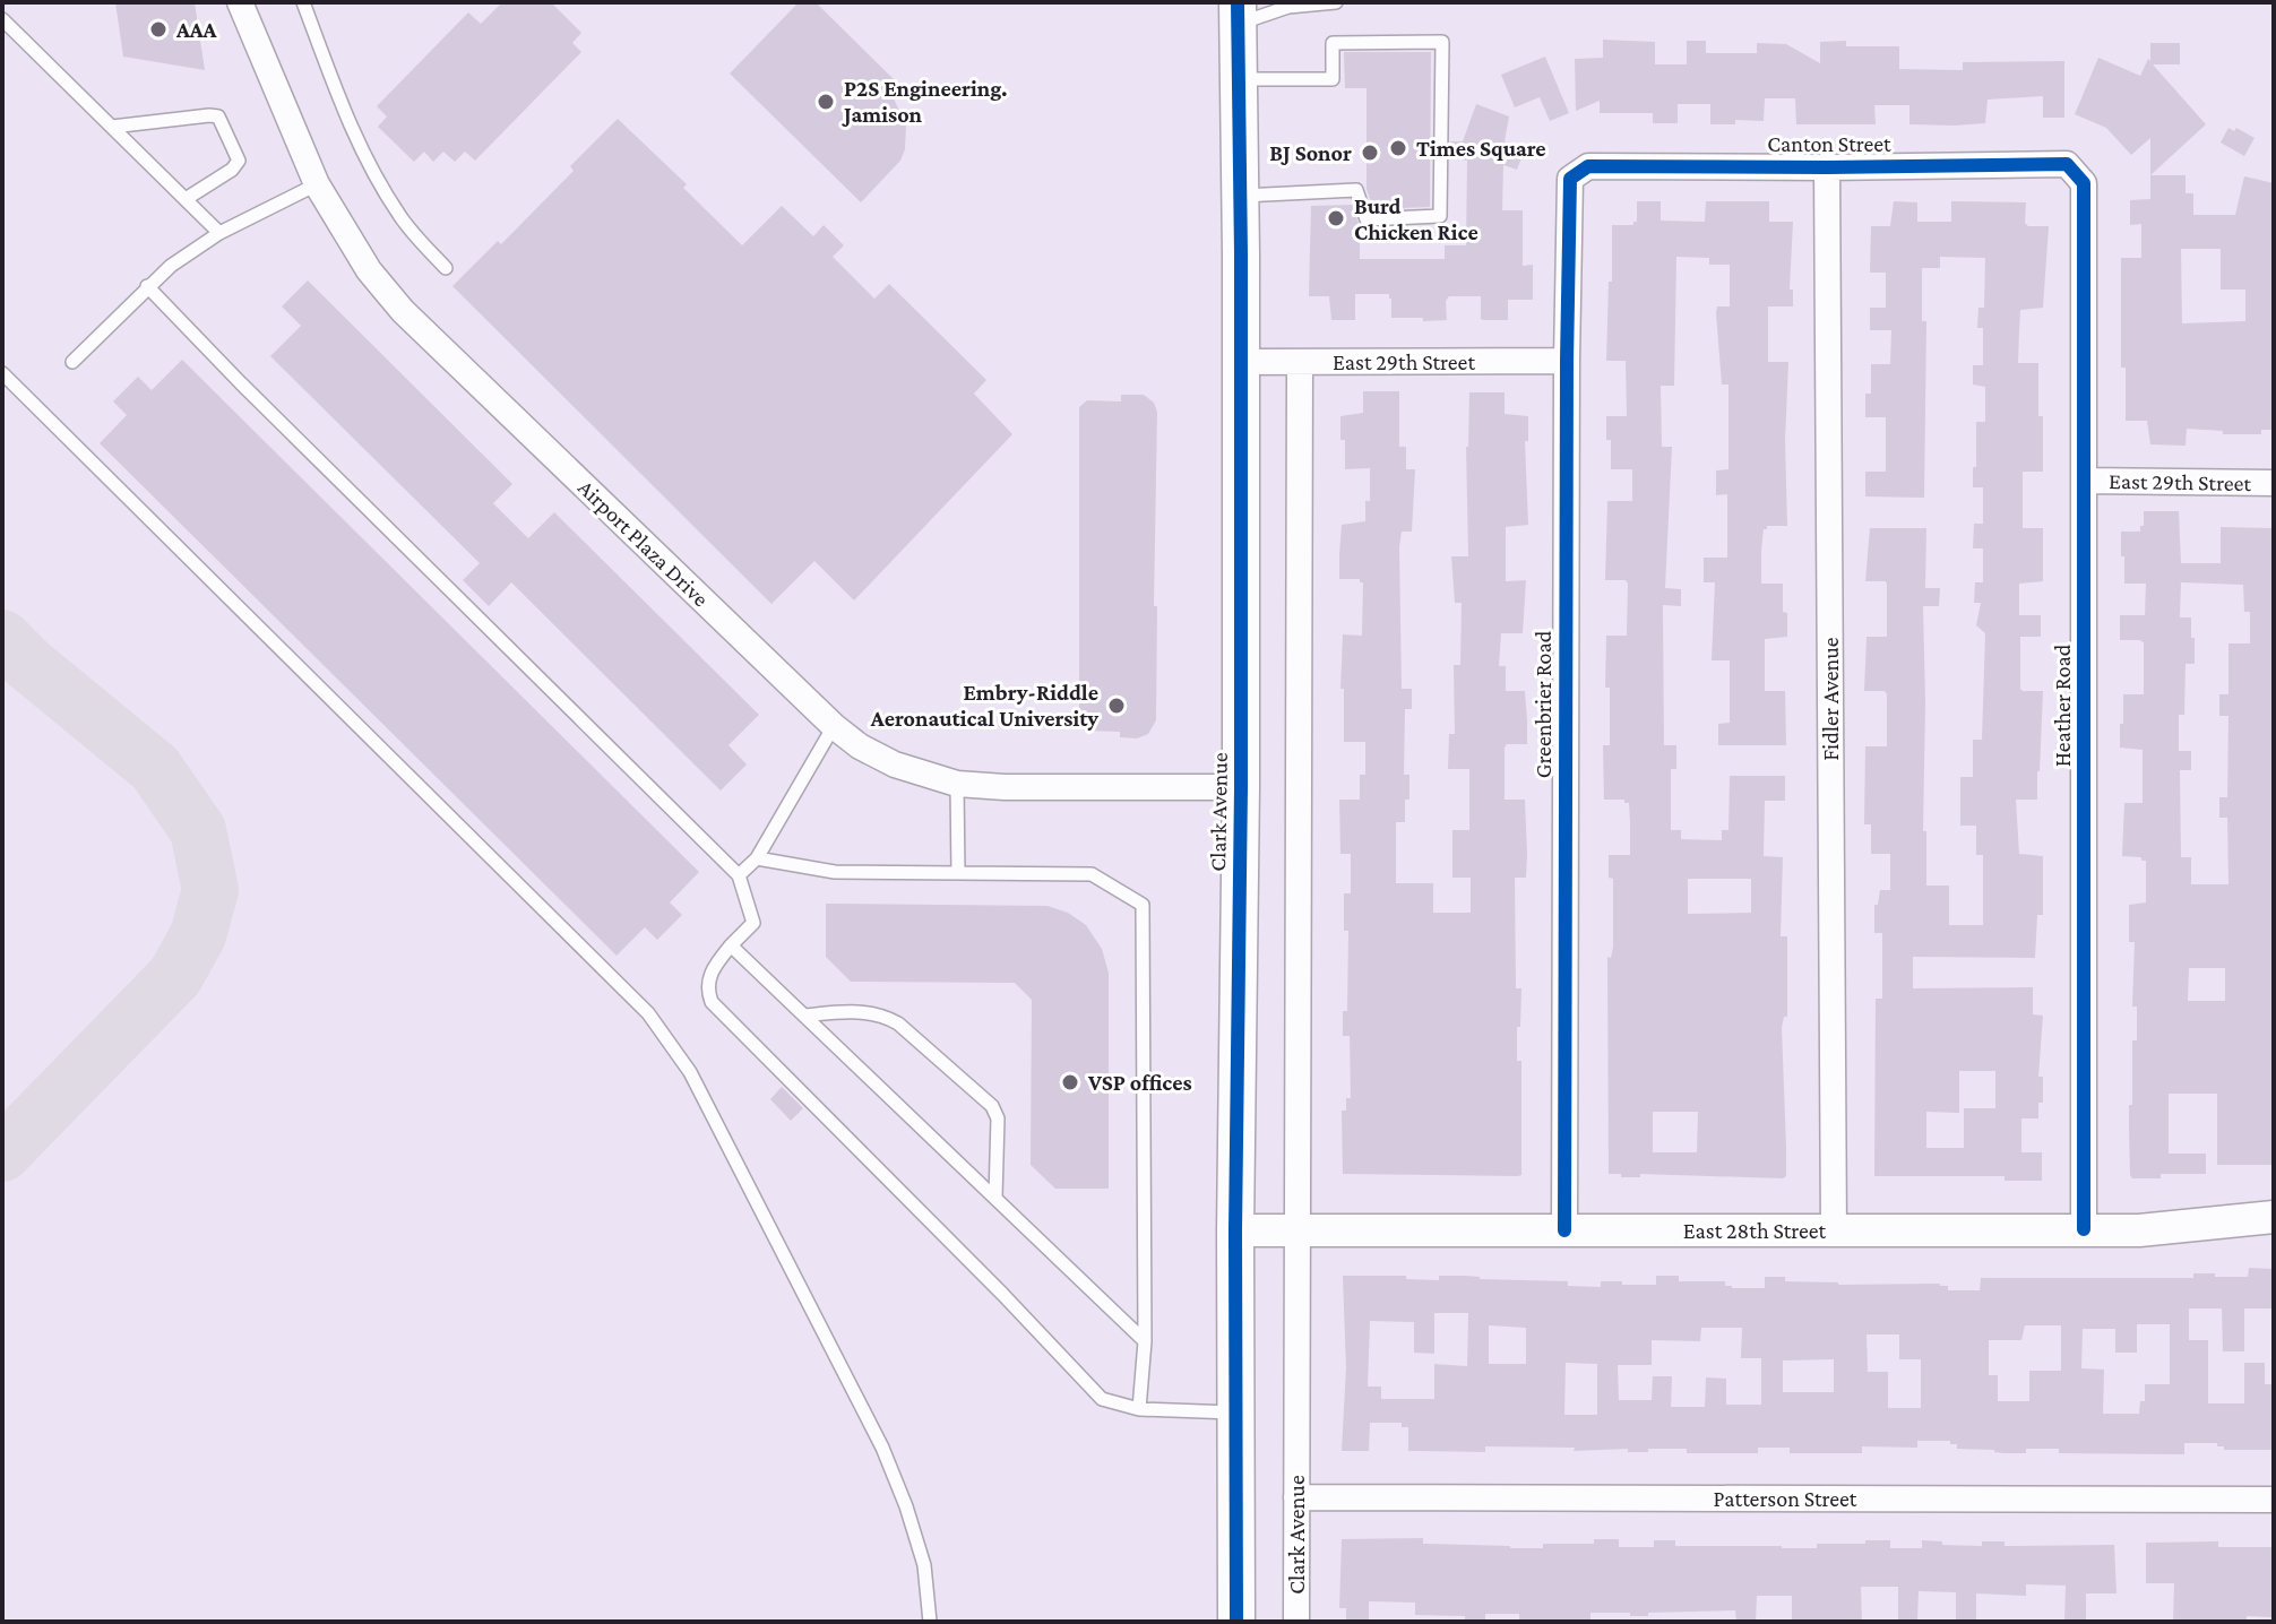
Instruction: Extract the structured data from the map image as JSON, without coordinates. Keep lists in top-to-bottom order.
{
  "streets": {
    "main road": ["Clark Avenue"],
    "street": [
      "Canton Street",
      "East 29th Street",
      "Airport Plaza Drive",
      "Fidler Avenue",
      "Greenbrier Road",
      "Heather Road",
      "East 28th Street",
      "Patterson Street"
    ]
  },
  "crossings": [
    ["Canton Street", "Fidler Avenue"],
    ["Canton Street", "Greenbrier Road"],
    ["Canton Street", "Heather Road"],
    ["East 29th Street", "Greenbrier Road"],
    ["East 29th Street", "Heather Road"],
    ["East 29th Street", "Clark Avenue"],
    ["Airport Plaza Drive", "Clark Avenue"],
    ["Fidler Avenue", "East 28th Street"],
    ["Greenbrier Road", "East 28th Street"],
    ["Heather Road", "East 28th Street"],
    ["Clark Avenue", "East 28th Street"],
    ["Clark Avenue", "Patterson Street"]
  ],
  "places": [
    "AAA",
    "P2S Engineering. Jamison",
    "Times Square",
    "BJ Sonor",
    "Burd Chicken Rice",
    "Embry-Riddle Aeronautical University",
    "VSP offices"
  ]
}
